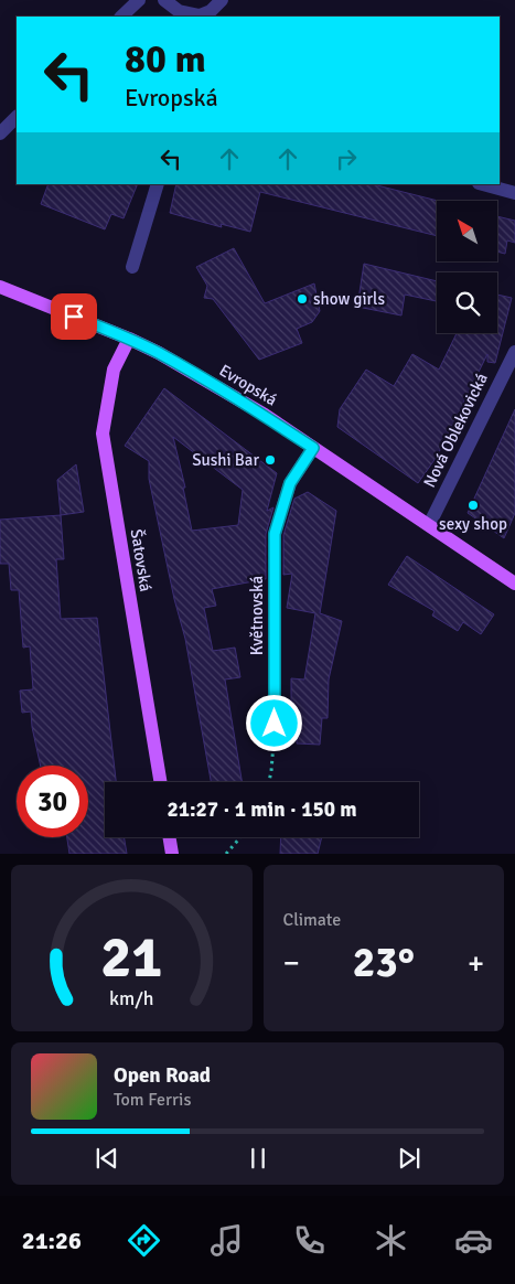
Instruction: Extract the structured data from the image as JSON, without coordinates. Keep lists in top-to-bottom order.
{
  "streets": {
    "main road": ["Evropská", "Šatovská"],
    "street": ["Nová Oblekovická", "Květnovská"]
  },
  "crossings": [
    ["Evropská", "Nová Oblekovická"],
    ["Evropská", "Šatovská"],
    ["Evropská", "Květnovská"]
  ],
  "places": ["show girls", "Sushi Bar", "sexy shop"],
  "north": "top left",
  "page": {
    "turn": ["80 m", "Evropská"],
    "limit": "30",
    "trip": "21:27 · 1 min · 150 m",
    "tile": "Climate",
    "heat": ["−", "23°", "+"],
    "song": ["Open Road", "Tom Ferris"],
    "tabs": "21:26",
    "gauge": ["21", "km/h"]
  }
}
